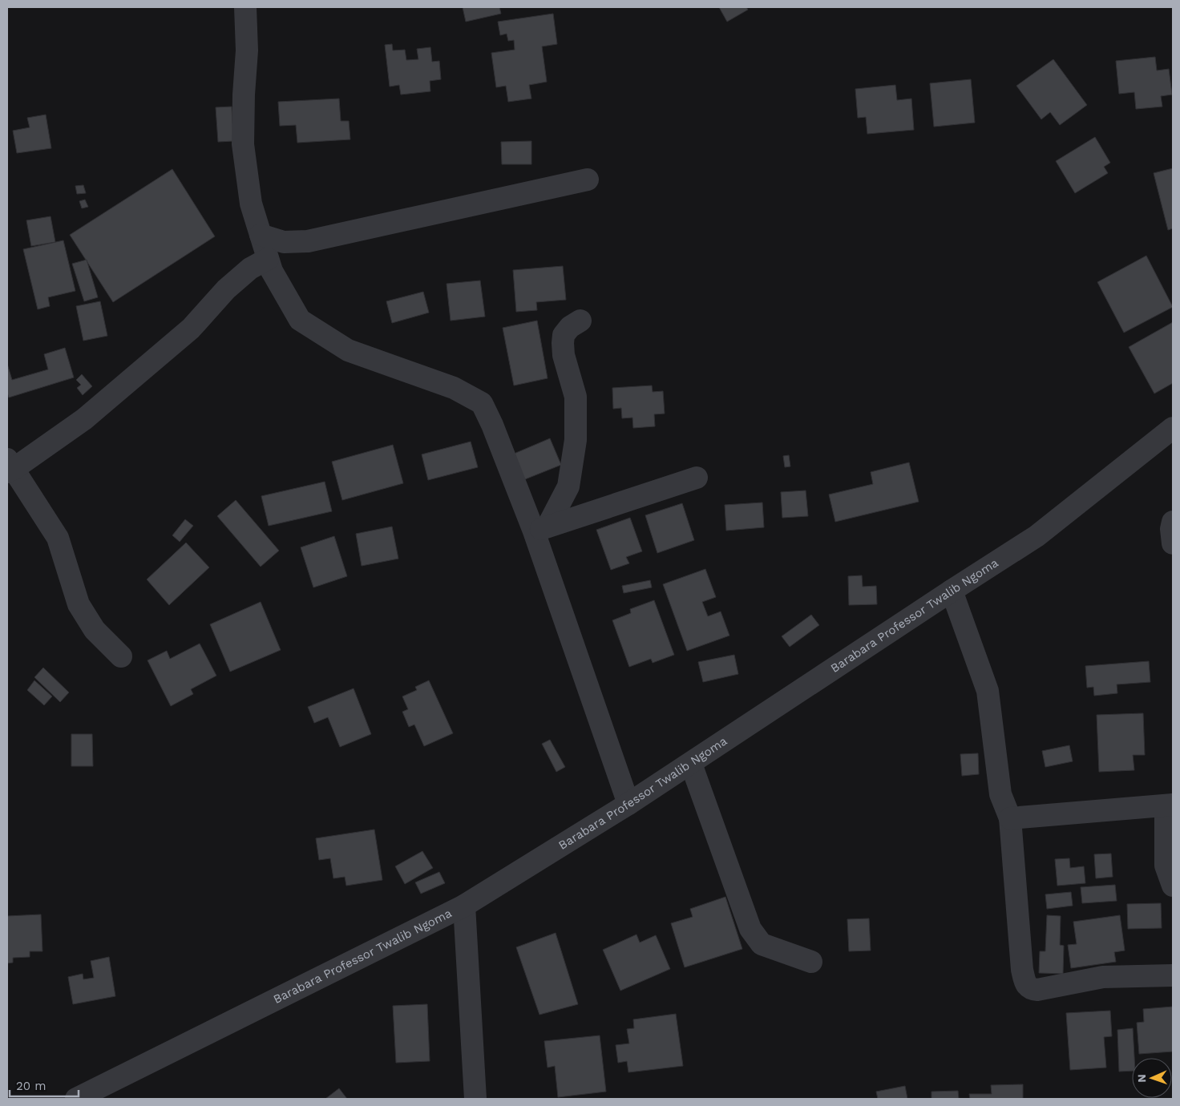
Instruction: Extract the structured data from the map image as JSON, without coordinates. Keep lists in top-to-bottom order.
{
  "streets": {
    "street": ["Barabara Professor Twalib Ngoma"]
  },
  "scale_bar": "20 m",
  "north": "left"
}
